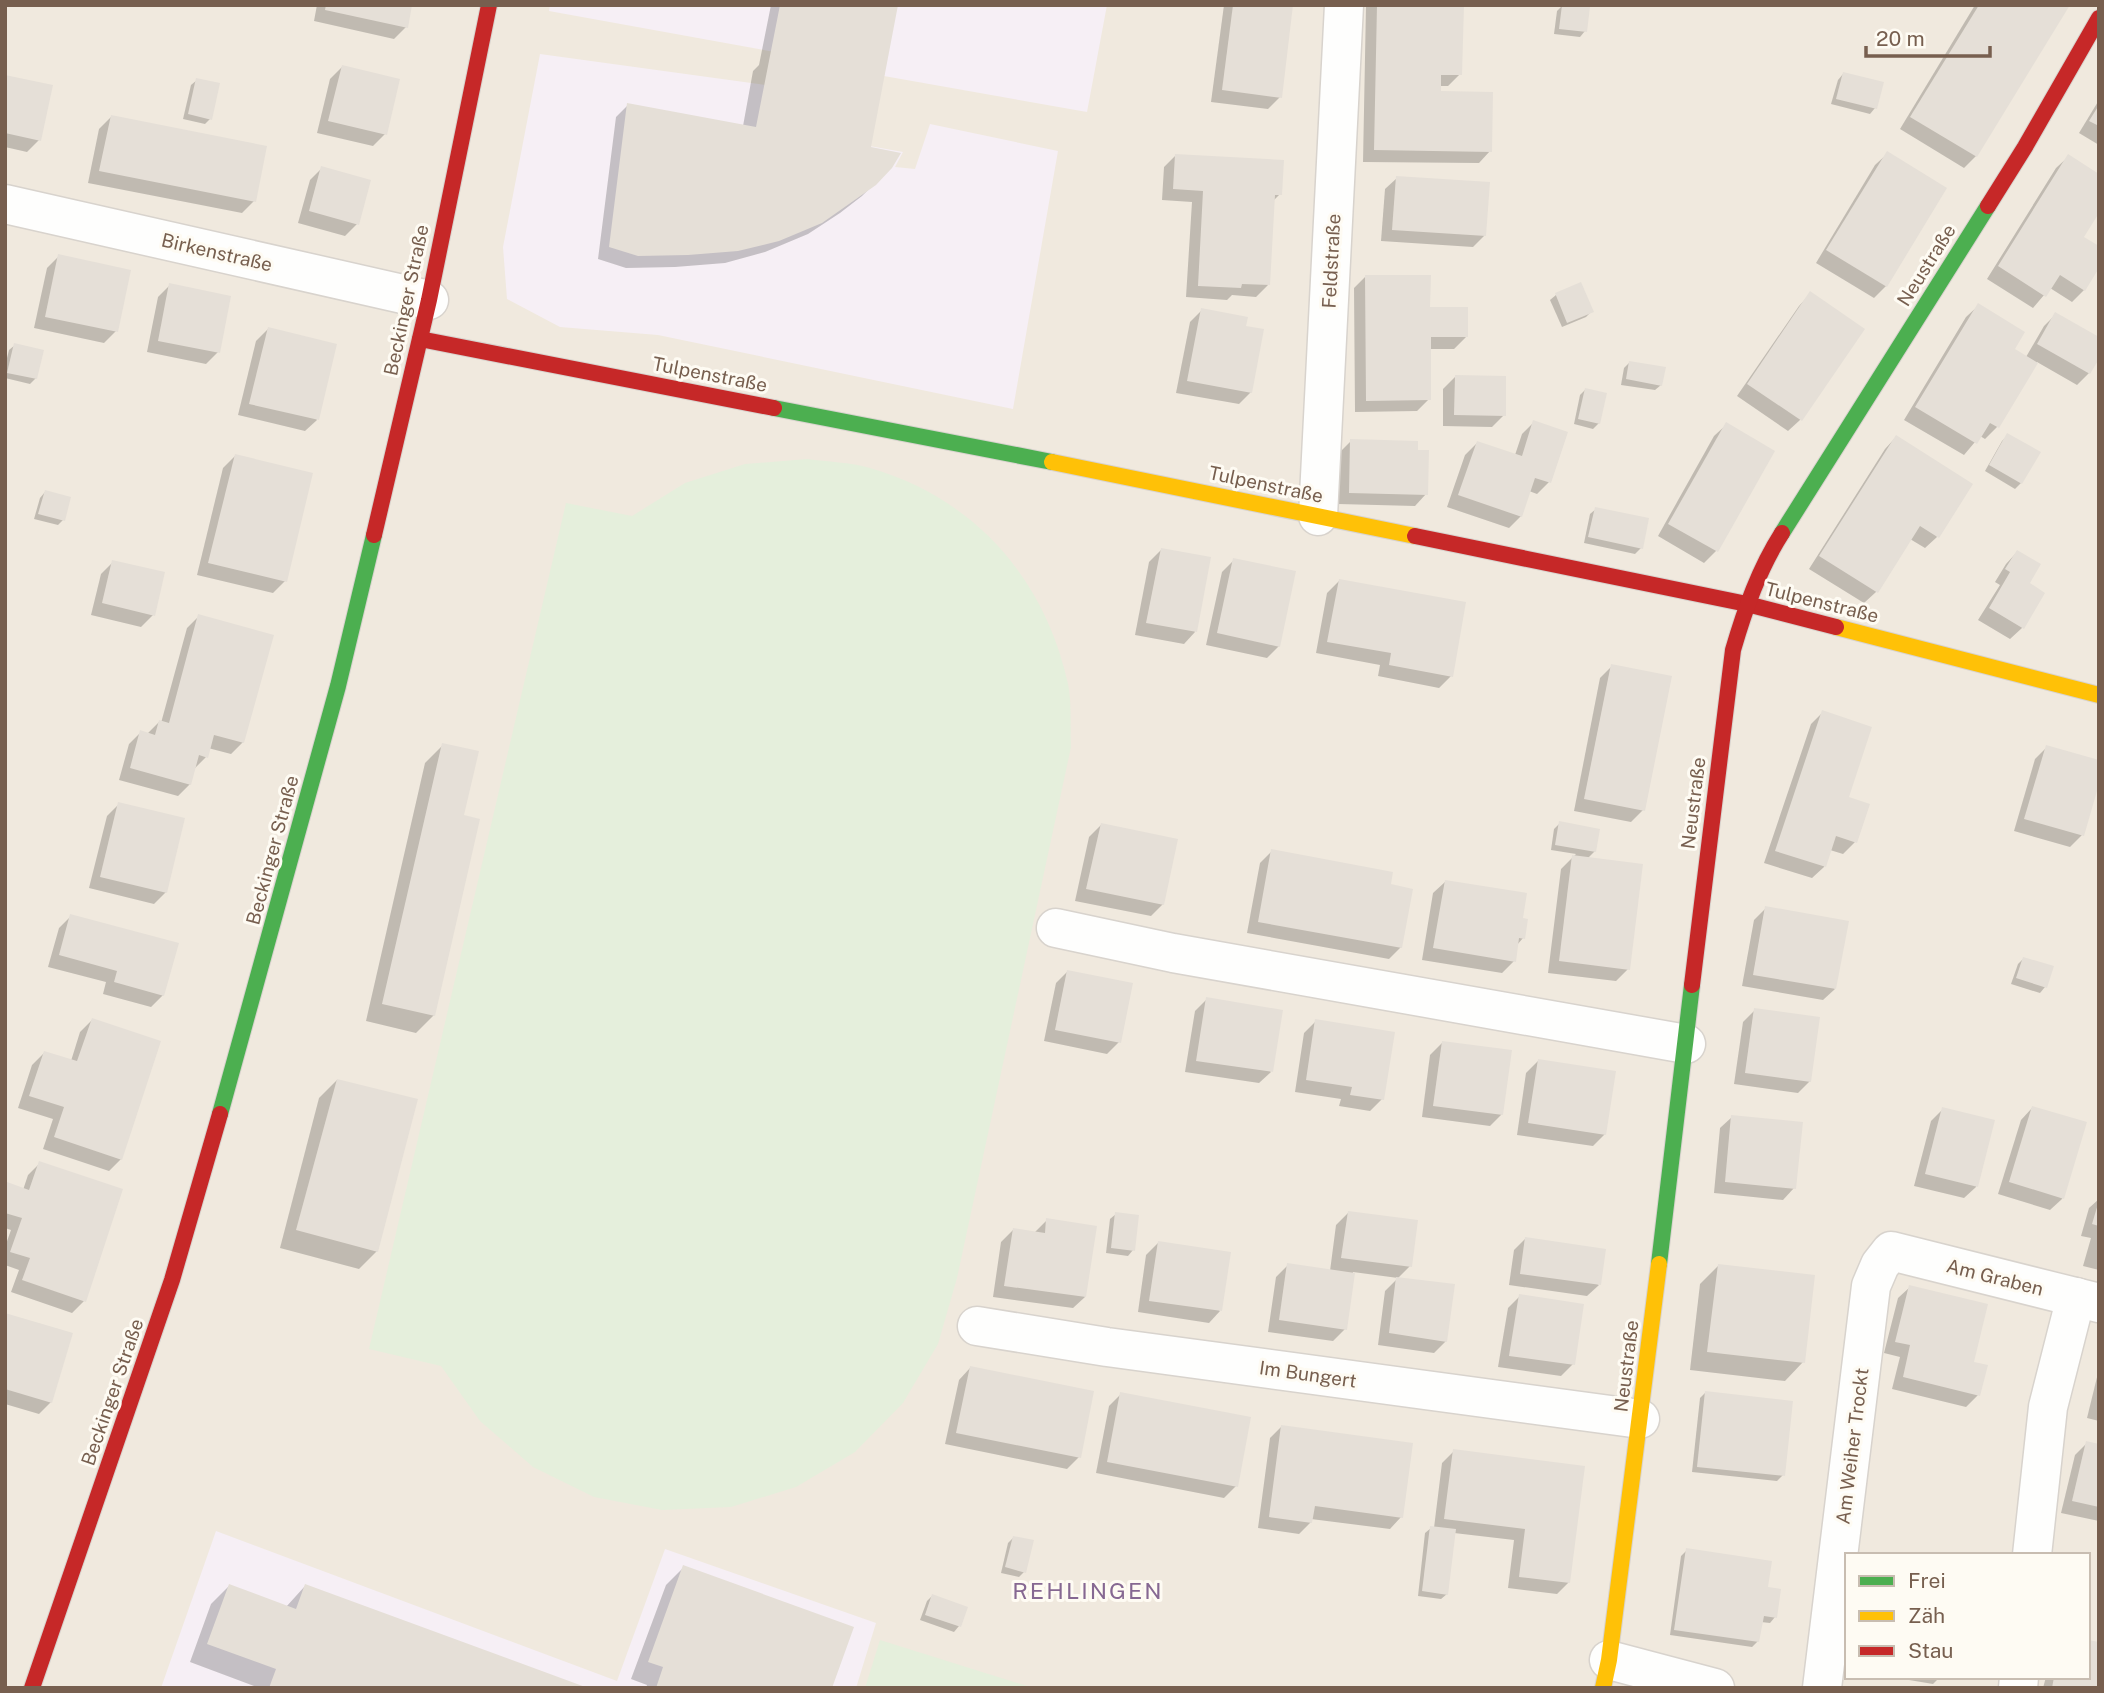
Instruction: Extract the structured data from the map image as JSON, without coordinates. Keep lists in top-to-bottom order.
{
  "streets": {
    "street": [
      "Birkenstraße",
      "Feldstraße",
      "Neustraße",
      "Beckinger Straße",
      "Tulpenstraße",
      "Am Graben",
      "Im Bungert",
      "Am Weiher Trockt"
    ]
  },
  "crossings": [
    ["Birkenstraße", "Beckinger Straße"],
    ["Feldstraße", "Tulpenstraße"],
    ["Neustraße", "Tulpenstraße"],
    ["Neustraße", "Im Bungert"],
    ["Beckinger Straße", "Tulpenstraße"],
    ["Am Graben", "Am Weiher Trockt"]
  ],
  "districts": ["REHLINGEN"],
  "legend": ["Frei", "Zäh", "Stau"],
  "scale_bar": "20 m"
}
